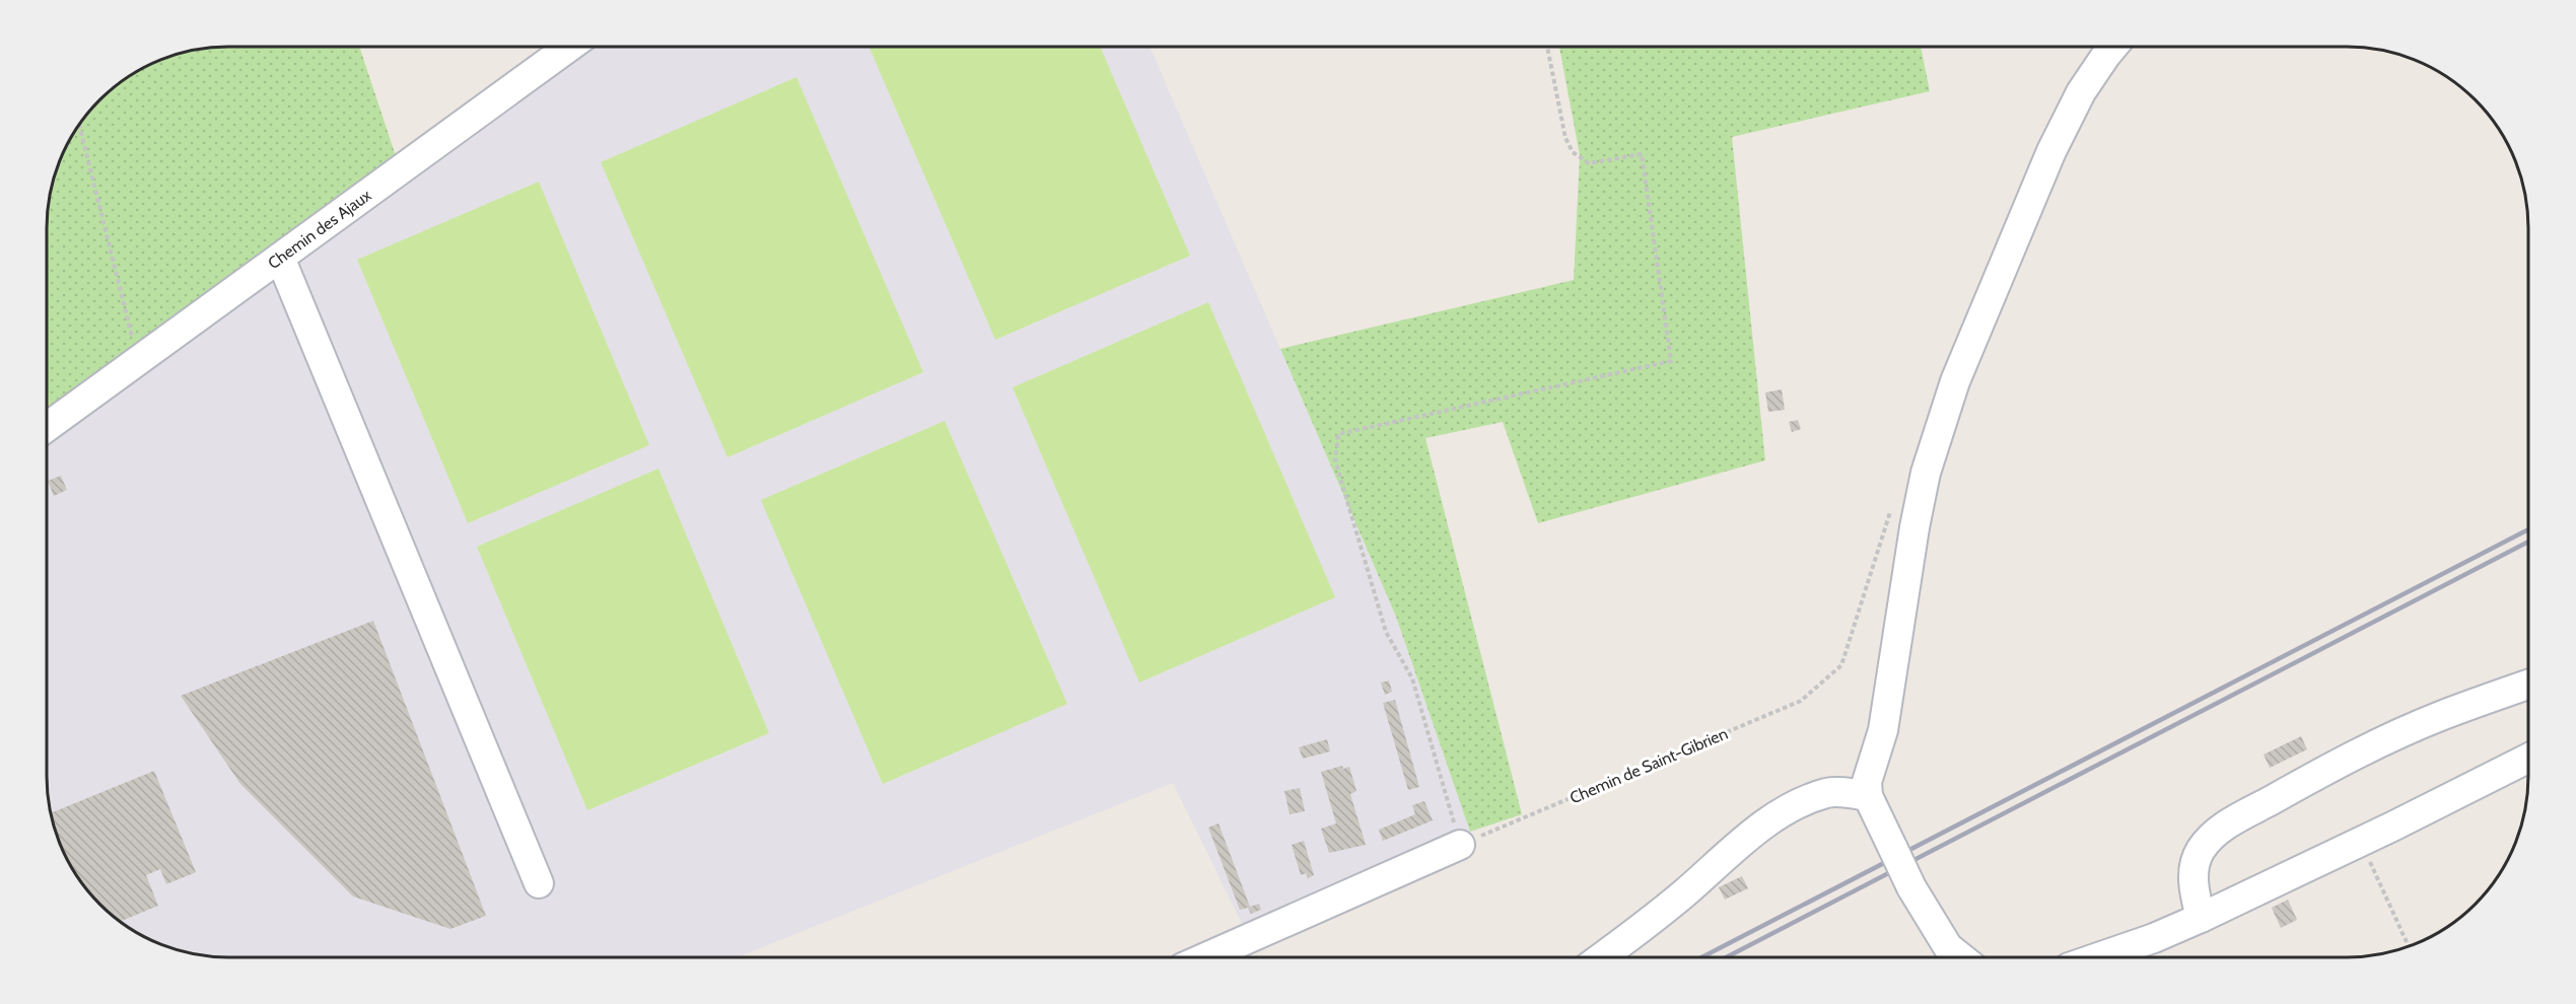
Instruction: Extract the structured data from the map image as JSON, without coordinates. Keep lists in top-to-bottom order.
{
  "streets": {
    "street": ["Chemin des Ajaux"],
    "path": ["Chemin de Saint-Gibrien"]
  }
}
